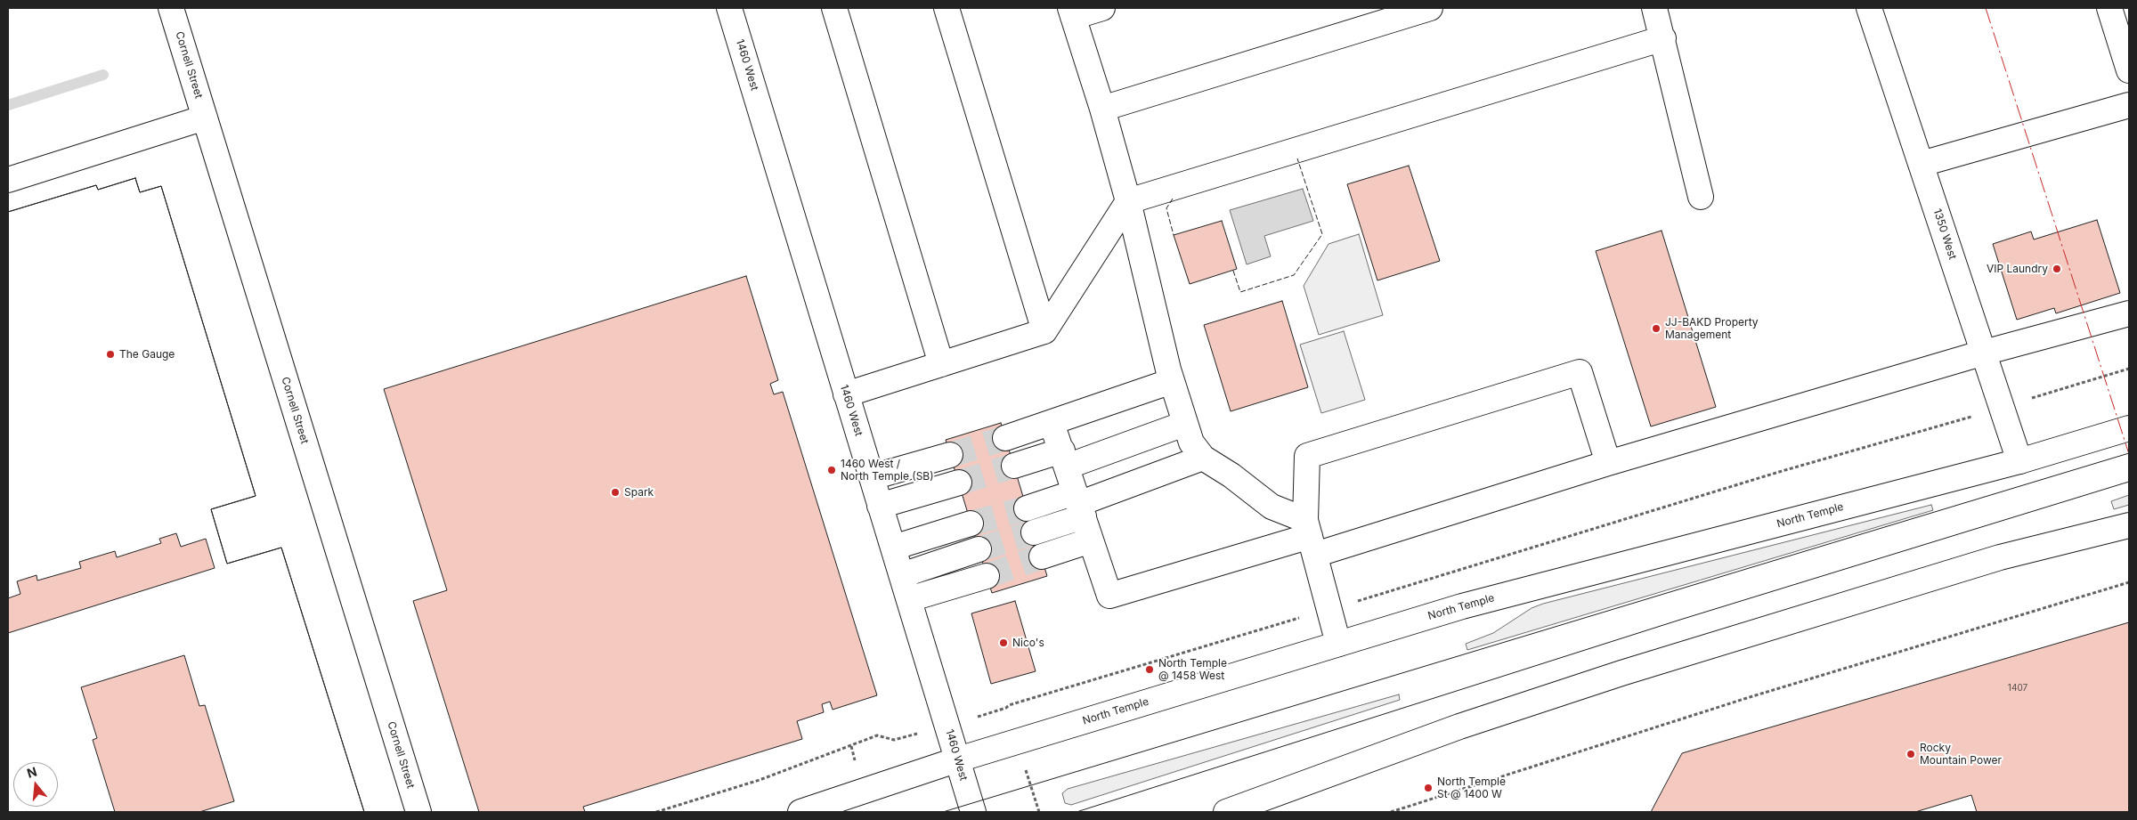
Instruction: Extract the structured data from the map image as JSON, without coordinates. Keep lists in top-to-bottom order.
{
  "streets": {
    "main road": [
      "Cornell Street",
      "1460 West",
      "1350 West",
      "North Temple"
    ]
  },
  "crossings": [
    ["1460 West", "North Temple"],
    ["1350 West", "North Temple"]
  ],
  "places": [
    "VIP Laundry",
    "JJ-BAKD Property Management",
    "The Gauge",
    "1460 West / North Temple (SB)",
    "Spark",
    "Nico's",
    "North Temple @ 1458 West",
    "Rocky Mountain Power",
    "North Temple St @ 1400 W"
  ],
  "house_numbers": ["1407"],
  "north": "top"
}
